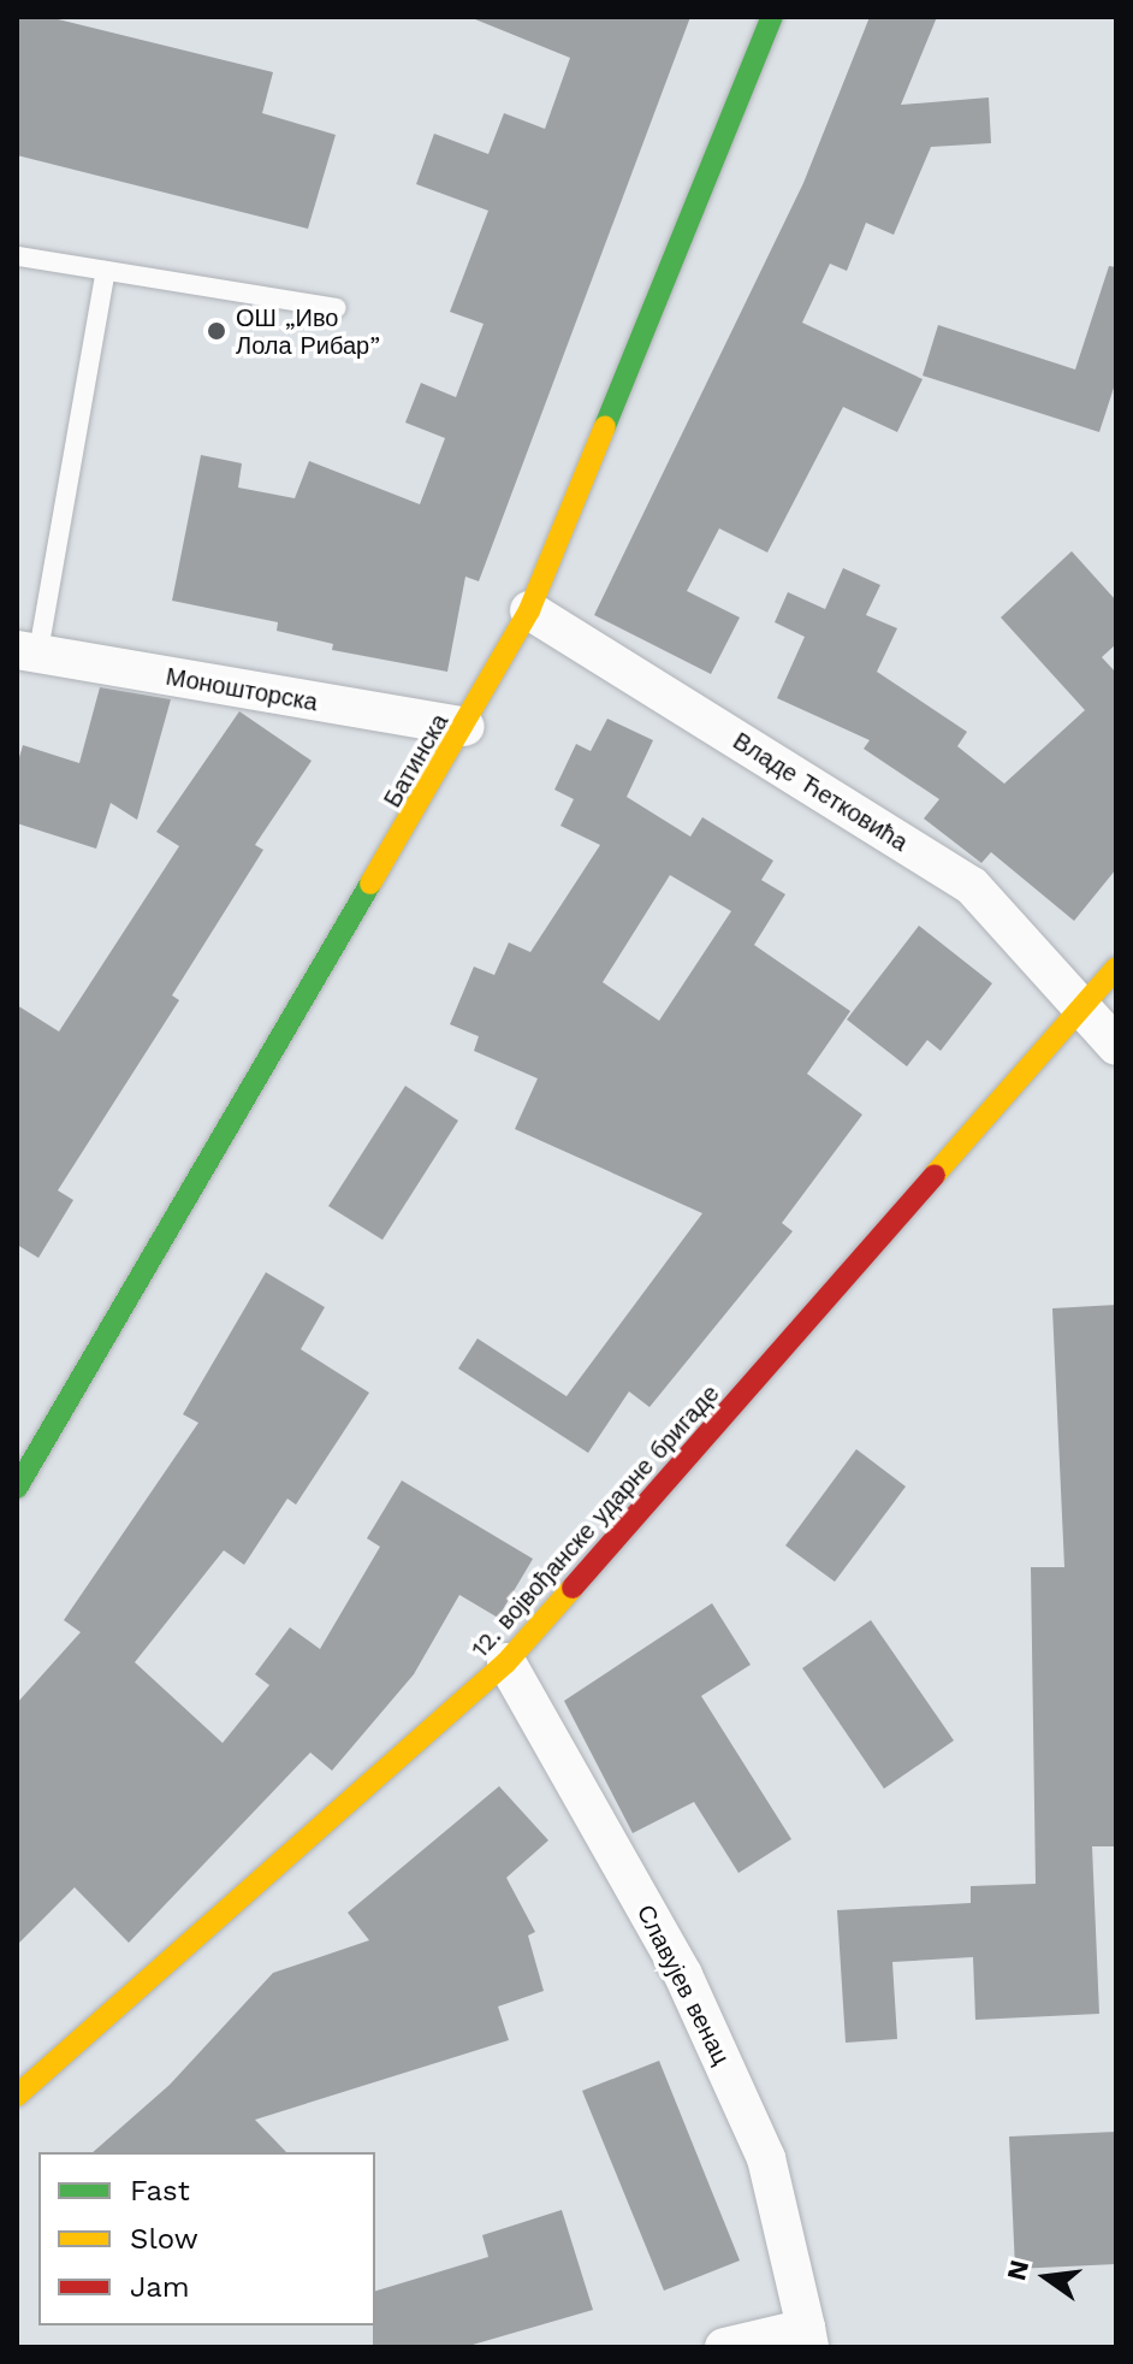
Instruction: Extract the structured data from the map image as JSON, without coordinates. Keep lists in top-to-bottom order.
{
  "streets": {
    "street": [
      "Моношторска",
      "Батинска",
      "Владе Ћетковића",
      "12. војвођанске ударне бригаде",
      "Славујев венац"
    ]
  },
  "crossings": [
    ["Моношторска", "Батинска"],
    ["Батинска", "Владе Ћетковића"],
    ["Владе Ћетковића", "12. војвођанске ударне бригаде"],
    ["12. војвођанске ударне бригаде", "Славујев венац"]
  ],
  "places": ["ОШ „Иво Лола Рибар”"],
  "legend": ["Fast", "Slow", "Jam"],
  "north": "left"
}
